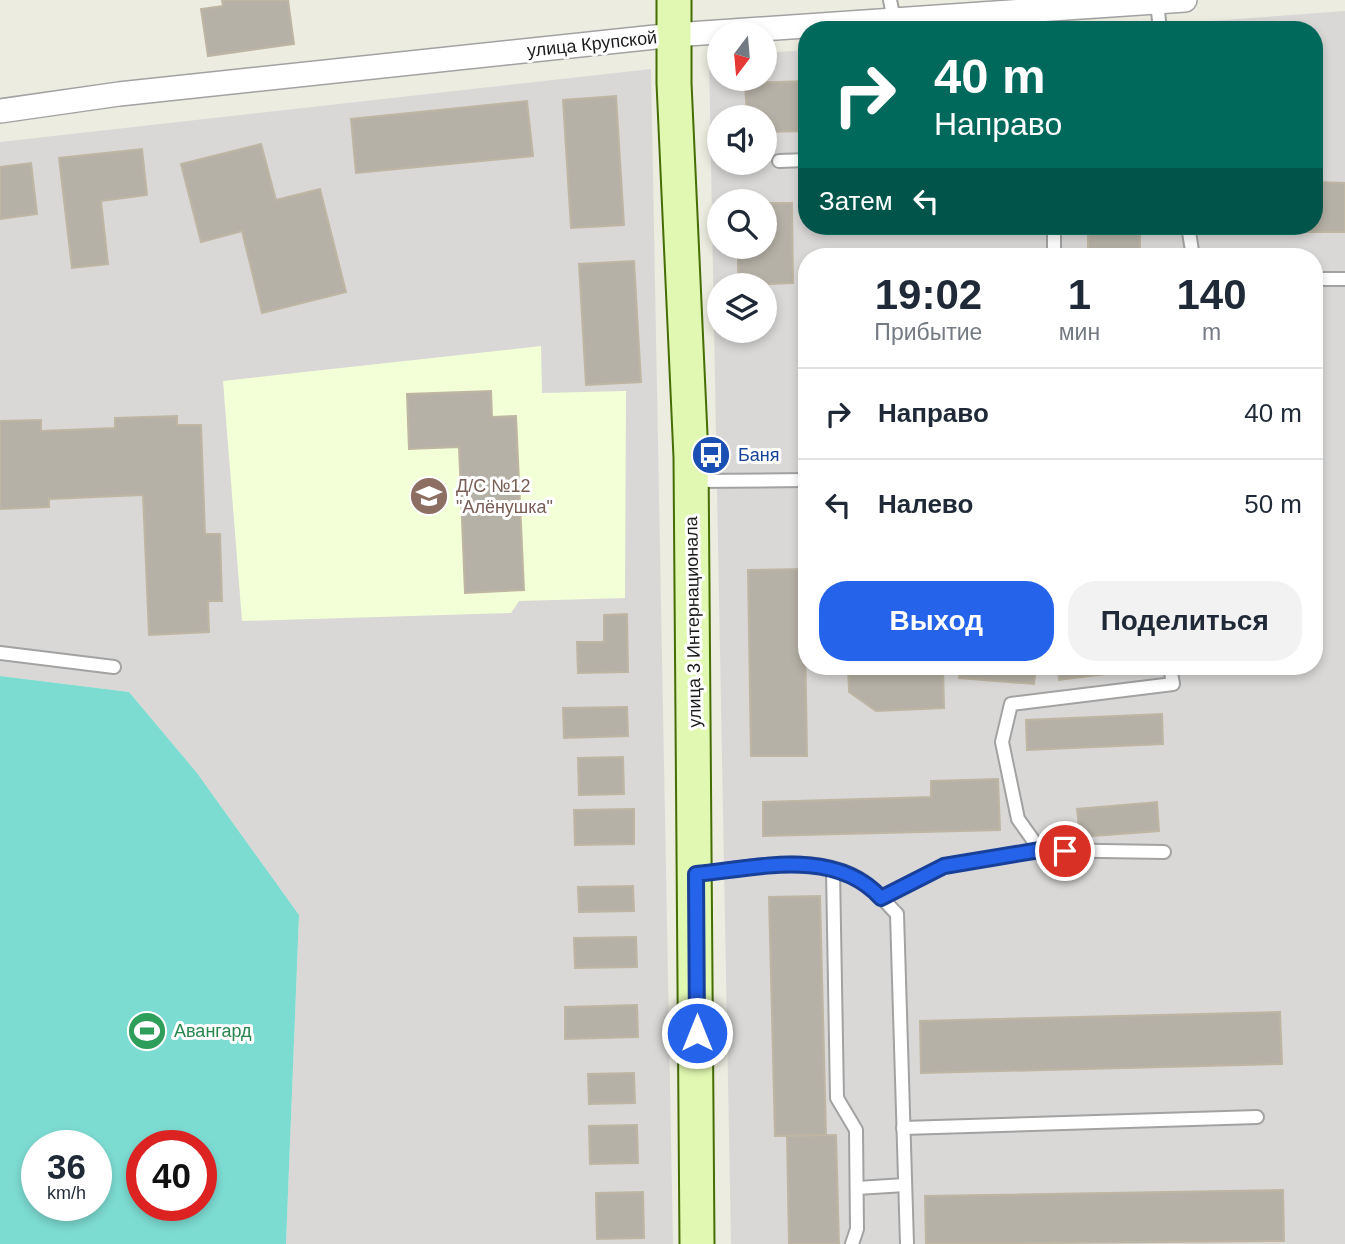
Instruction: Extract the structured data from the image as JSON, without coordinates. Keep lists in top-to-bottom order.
{
  "streets": {
    "street": ["улица Крупской", "улица 3 Интернационала"]
  },
  "crossings": [
    ["улица Крупской", "улица 3 Интернационала"]
  ],
  "places": {
    "bus stop": ["Баня"],
    "school or university": ["Д/С №12 \"Алёнушка\""],
    "sports": ["Авангард"]
  },
  "north": "bottom",
  "page": {
    "turn": ["40 m", "Направо"],
    "then": "Затем",
    "eta": [
      "19:02",
      "Прибытие",
      "1",
      "мин",
      "140",
      "m"
    ],
    "list": [
      {
        "name": "Направо",
        "value": "40 m"
      },
      {
        "name": "Налево",
        "value": "50 m"
      }
    ],
    "buttons": ["Выход", "Поделиться"],
    "speed": "36 km/h",
    "limit": "40"
  }
}
